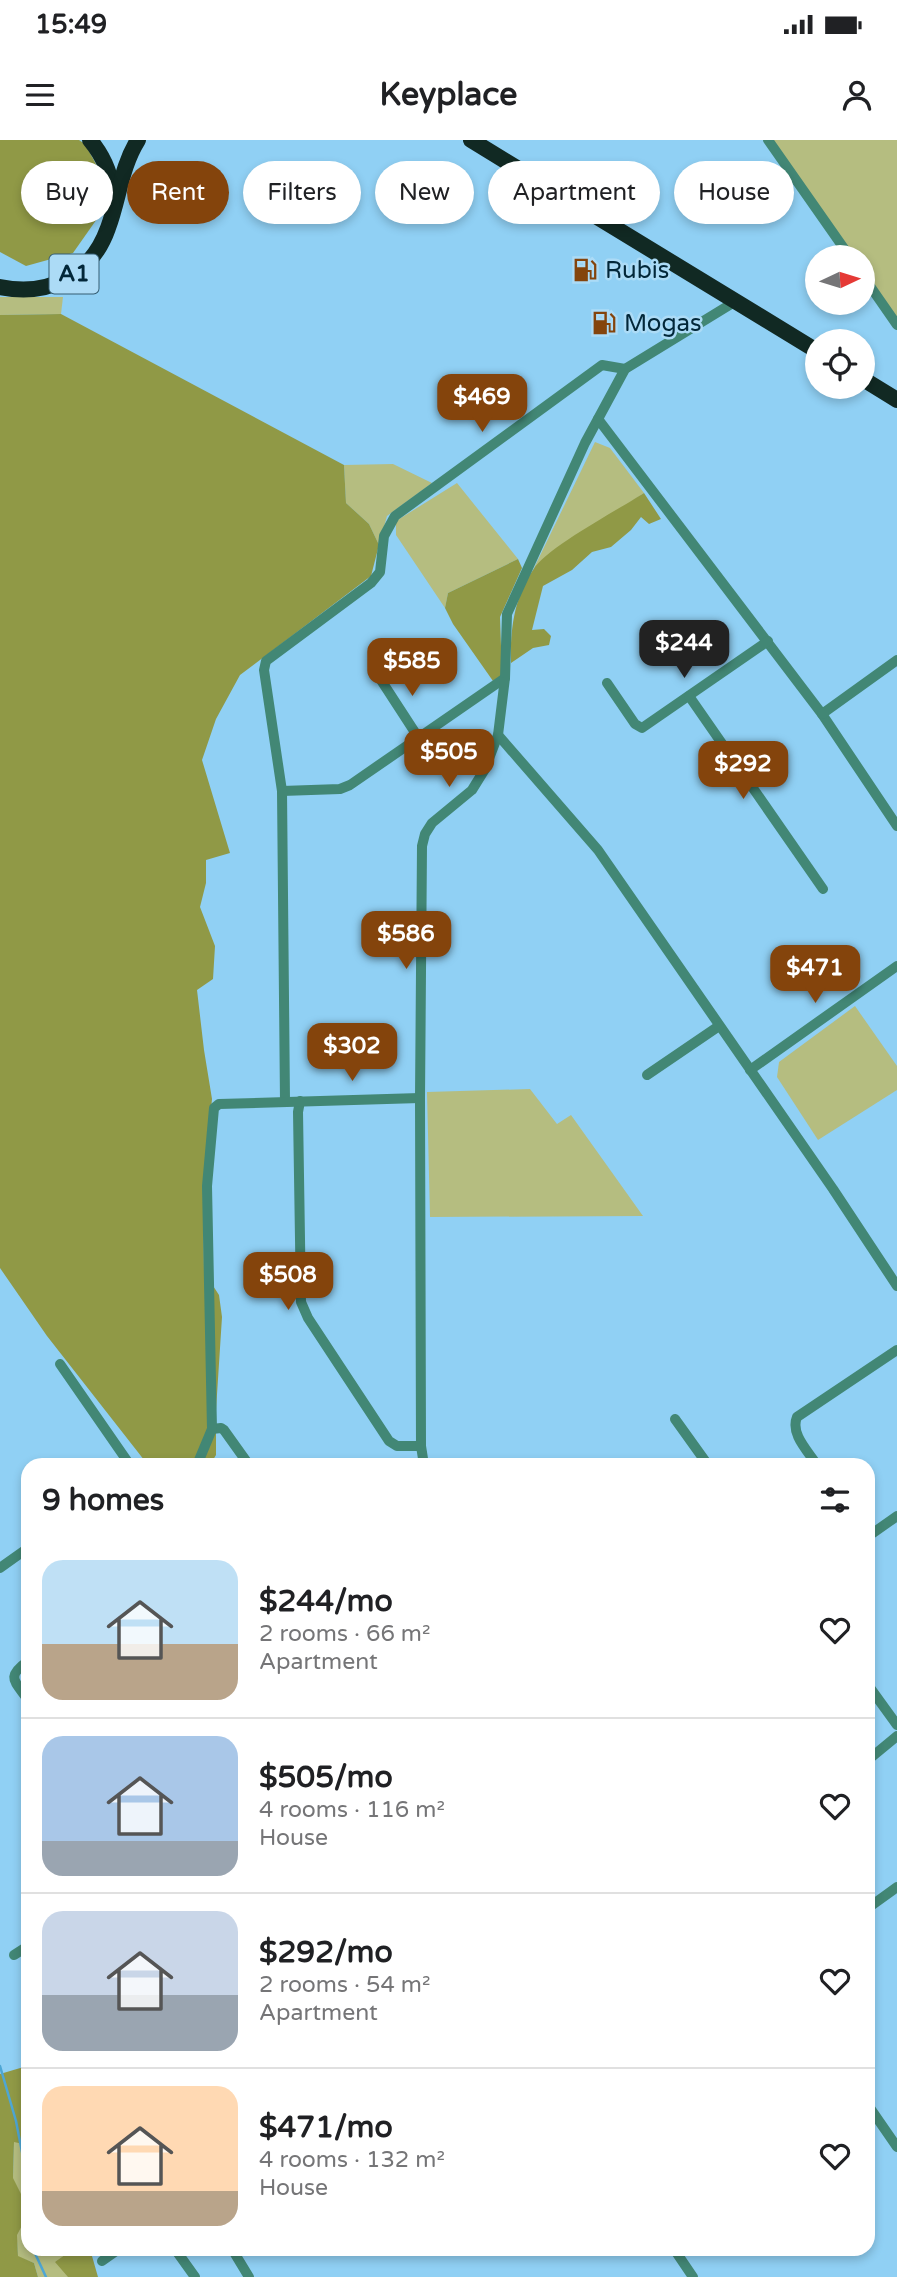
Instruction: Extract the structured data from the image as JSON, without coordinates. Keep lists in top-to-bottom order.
{
  "streets": {
    "highway": ["A1"]
  },
  "places": {
    "fuel station": ["Rubis", "Mogas"]
  },
  "north": "right",
  "page": {
    "status": "15:49",
    "header": "Keyplace",
    "chip": [
      "Buy",
      "Rent",
      "Filters",
      "New",
      "Apartment",
      "House"
    ],
    "price": [
      "$469",
      "$244",
      "$585",
      "$505",
      "$292",
      "$586",
      "$471",
      "$302",
      "$508"
    ],
    "heading": "9 homes",
    "list": [
      {
        "name": "$244/mo",
        "note": "2 rooms · 66 m² · Apartment"
      },
      {
        "name": "$505/mo",
        "note": "4 rooms · 116 m² · House"
      },
      {
        "name": "$292/mo",
        "note": "2 rooms · 54 m² · Apartment"
      },
      {
        "name": "$471/mo",
        "note": "4 rooms · 132 m² · House"
      }
    ]
  }
}
